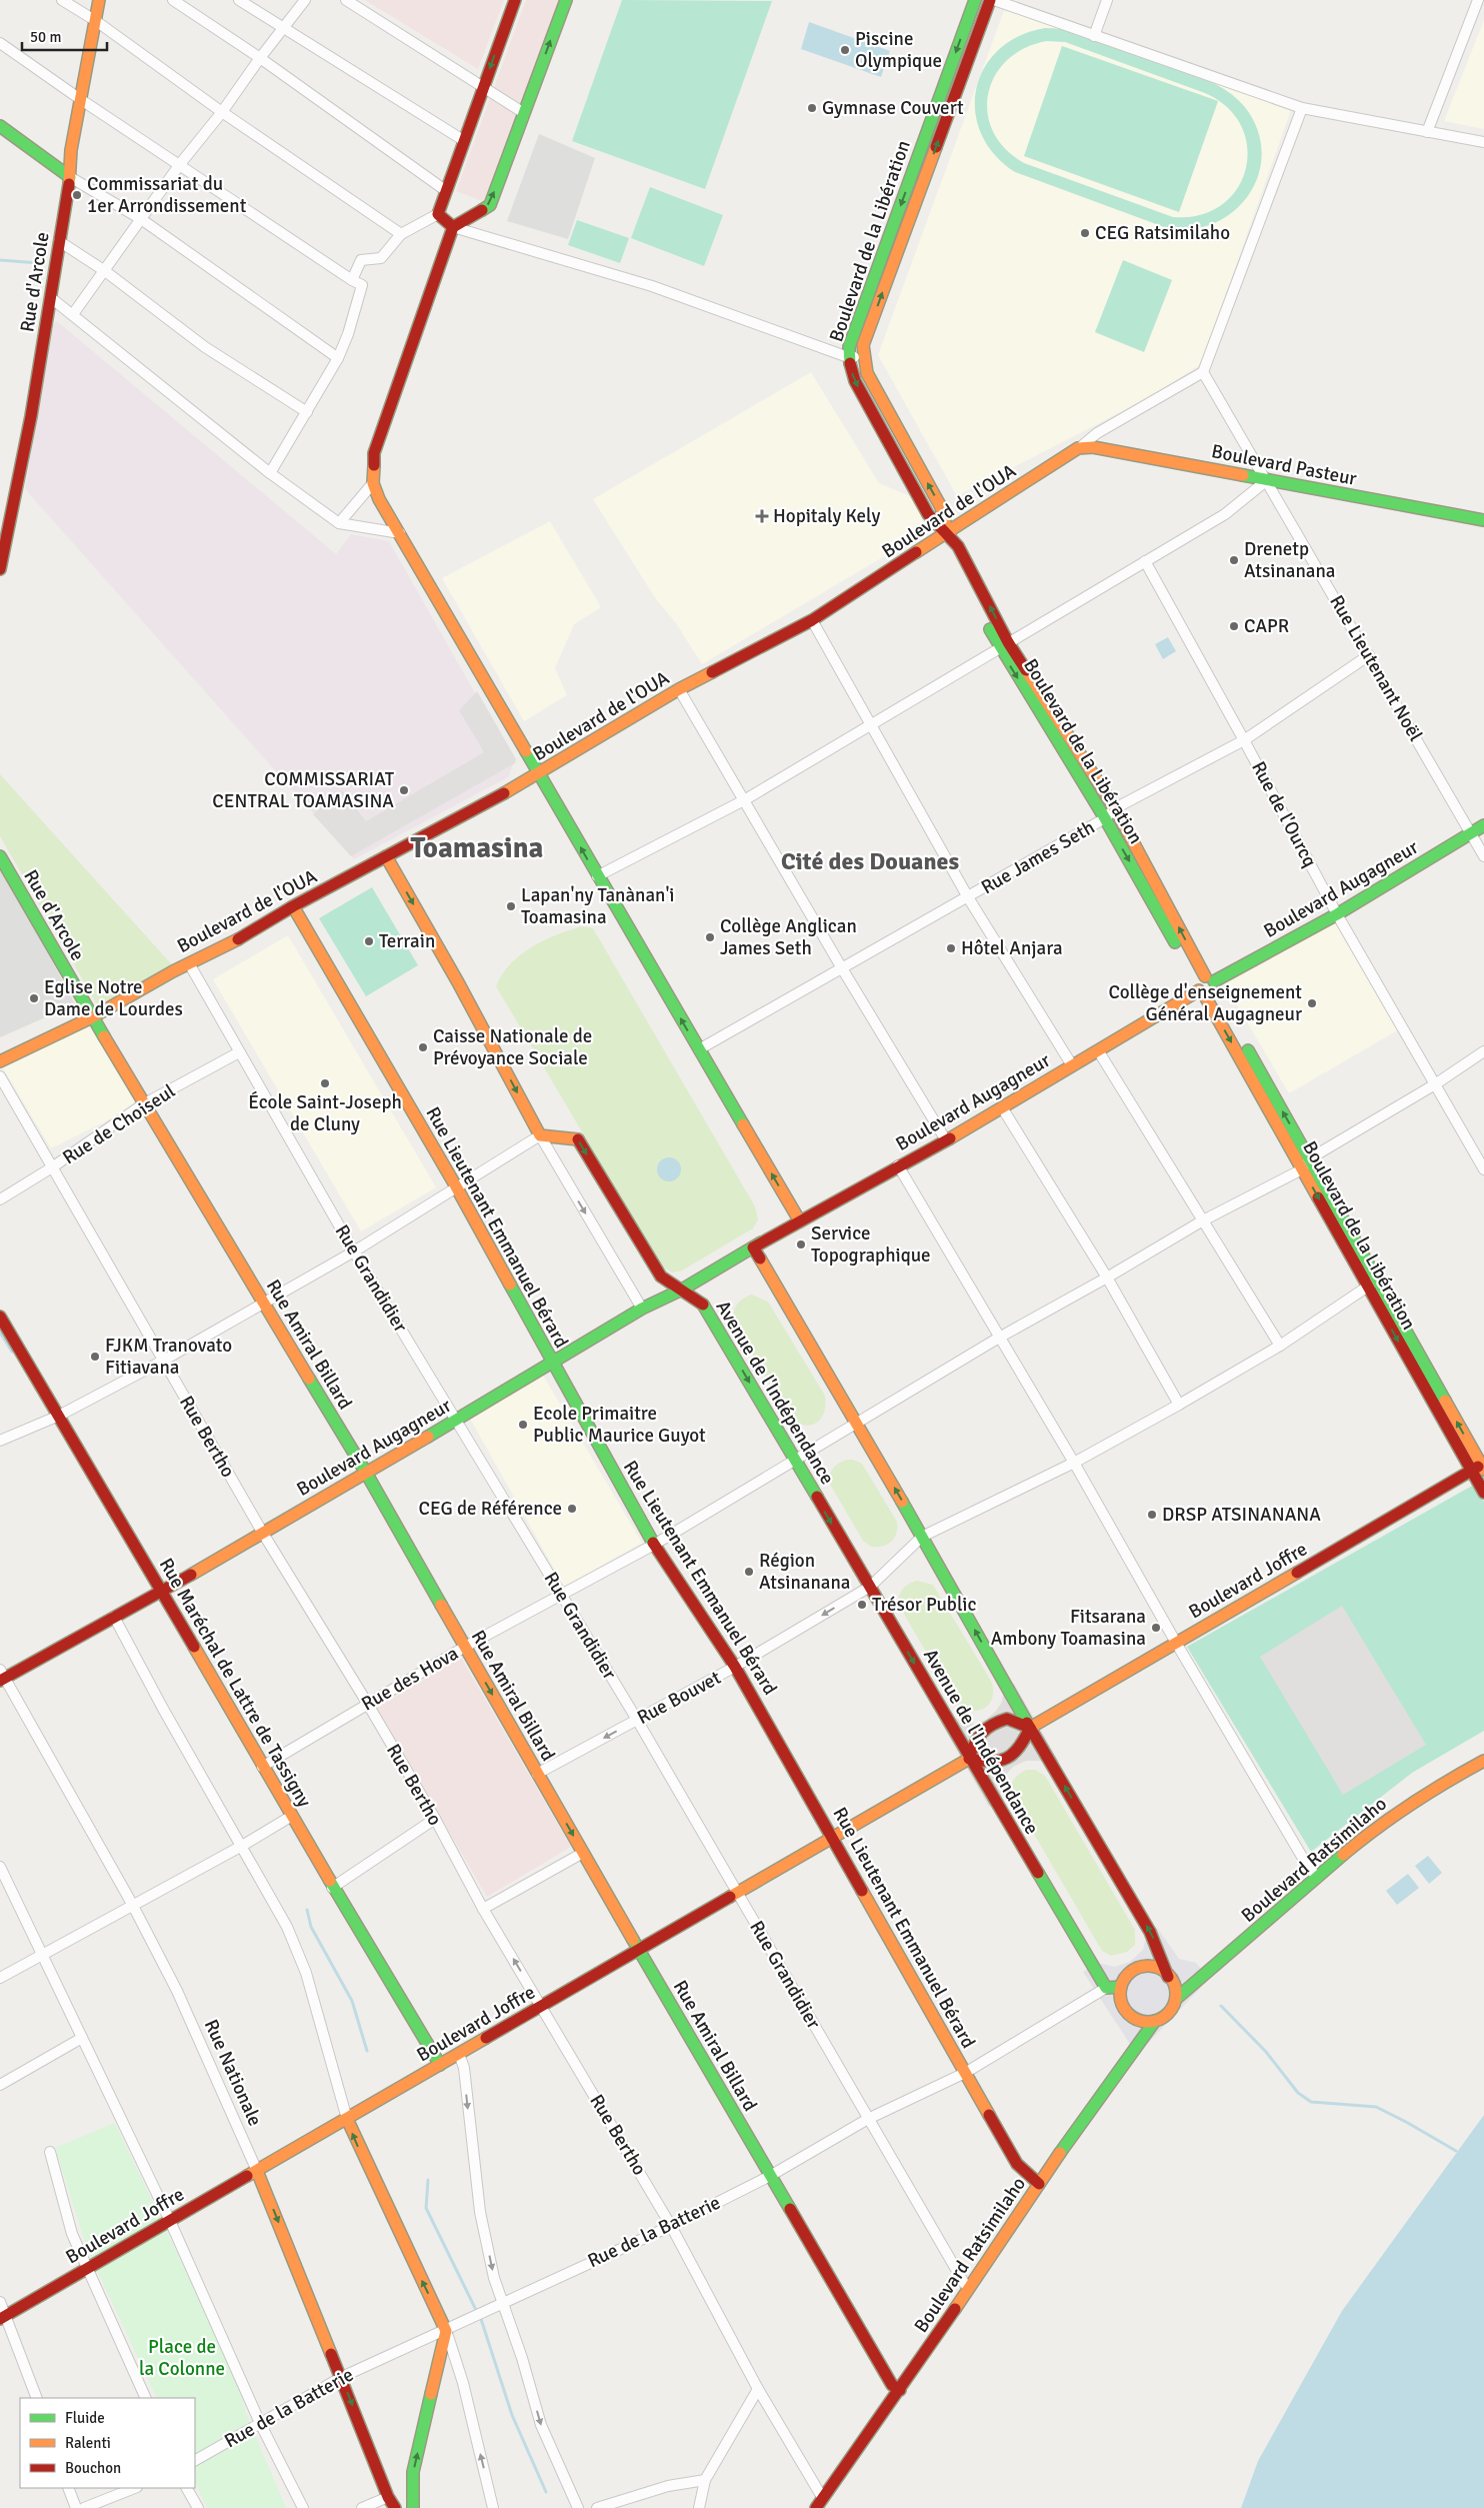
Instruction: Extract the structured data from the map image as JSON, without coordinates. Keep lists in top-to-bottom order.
{
  "streets": {
    "street": [
      "Boulevard de la Libération",
      "Rue d'Arcole",
      "Boulevard Pasteur",
      "Boulevard de l'OUA",
      "Rue Lieutenant Noël",
      "Rue de l'Ourcq",
      "Rue James Seth",
      "Boulevard Augagneur",
      "Rue de Choiseul",
      "Rue Lieutenant Emmanuel Bérard",
      "Rue Grandidier",
      "Rue Amiral Billard",
      "Avenue de l'Indépendance",
      "Rue Bertho",
      "Boulevard Joffre",
      "Rue des Hova",
      "Rue Maréchal de Lattre de Tassigny",
      "Rue Bouvet",
      "Boulevard Ratsimilaho",
      "Rue Nationale",
      "Rue de la Batterie"
    ]
  },
  "crossings": [
    ["Boulevard de la Libération", "Boulevard de l'OUA"],
    ["Boulevard de la Libération", "Rue James Seth"],
    ["Boulevard de la Libération", "Boulevard Augagneur"],
    ["Boulevard de la Libération", "Boulevard Joffre"],
    ["Boulevard de la Libération", "Rue des Hova"],
    ["Boulevard de la Libération", "Rue Bouvet"],
    ["Rue d'Arcole", "Boulevard de l'OUA"],
    ["Rue d'Arcole", "Rue Amiral Billard"],
    ["Boulevard Pasteur", "Boulevard de l'OUA"],
    ["Boulevard Pasteur", "Rue Lieutenant Noël"],
    ["Boulevard de l'OUA", "Rue Lieutenant Noël"],
    ["Boulevard de l'OUA", "Rue Lieutenant Emmanuel Bérard"],
    ["Boulevard de l'OUA", "Rue Grandidier"],
    ["Boulevard de l'OUA", "Rue Amiral Billard"],
    ["Rue Lieutenant Noël", "Rue James Seth"],
    ["Rue Lieutenant Noël", "Boulevard Augagneur"],
    ["Rue de l'Ourcq", "Rue James Seth"],
    ["Rue de l'Ourcq", "Boulevard Augagneur"],
    ["Boulevard Augagneur", "Rue Lieutenant Emmanuel Bérard"],
    ["Boulevard Augagneur", "Rue Grandidier"],
    ["Boulevard Augagneur", "Rue Amiral Billard"],
    ["Boulevard Augagneur", "Avenue de l'Indépendance"],
    ["Boulevard Augagneur", "Rue Bertho"],
    ["Boulevard Augagneur", "Rue des Hova"],
    ["Boulevard Augagneur", "Rue Maréchal de Lattre de Tassigny"],
    ["Boulevard Augagneur", "Rue Nationale"],
    ["Rue de Choiseul", "Rue Grandidier"],
    ["Rue de Choiseul", "Rue Amiral Billard"],
    ["Rue de Choiseul", "Rue Bertho"],
    ["Rue Lieutenant Emmanuel Bérard", "Boulevard Joffre"],
    ["Rue Lieutenant Emmanuel Bérard", "Rue des Hova"],
    ["Rue Lieutenant Emmanuel Bérard", "Rue Bouvet"],
    ["Rue Lieutenant Emmanuel Bérard", "Boulevard Ratsimilaho"],
    ["Rue Lieutenant Emmanuel Bérard", "Rue de la Batterie"],
    ["Rue Grandidier", "Boulevard Joffre"],
    ["Rue Grandidier", "Rue des Hova"],
    ["Rue Grandidier", "Rue Bouvet"],
    ["Rue Grandidier", "Boulevard Ratsimilaho"],
    ["Rue Grandidier", "Rue de la Batterie"],
    ["Rue Amiral Billard", "Boulevard Joffre"],
    ["Rue Amiral Billard", "Rue des Hova"],
    ["Rue Amiral Billard", "Rue Bouvet"],
    ["Rue Amiral Billard", "Boulevard Ratsimilaho"],
    ["Rue Amiral Billard", "Rue de la Batterie"],
    ["Avenue de l'Indépendance", "Boulevard Joffre"],
    ["Avenue de l'Indépendance", "Rue des Hova"],
    ["Avenue de l'Indépendance", "Rue Bouvet"],
    ["Avenue de l'Indépendance", "Rue de la Batterie"],
    ["Rue Bertho", "Boulevard Joffre"],
    ["Rue Bertho", "Rue des Hova"],
    ["Rue Bertho", "Boulevard Ratsimilaho"],
    ["Rue Bertho", "Rue de la Batterie"],
    ["Boulevard Joffre", "Rue Maréchal de Lattre de Tassigny"],
    ["Boulevard Joffre", "Rue Nationale"],
    ["Rue des Hova", "Rue Maréchal de Lattre de Tassigny"],
    ["Rue Nationale", "Rue de la Batterie"]
  ],
  "districts": ["Toamasina", "Cité des Douanes"],
  "parks": ["Place de la Colonne"],
  "places": {
    "other": [
      "Piscine Olympique",
      "Gymnase Couvert",
      "Commissariat du 1er Arrondissement",
      "CEG Ratsimilaho",
      "Drenetp Atsinanana",
      "CAPR",
      "COMMISSARIAT CENTRAL TOAMASINA",
      "Lapan'ny Tanànan'i Toamasina",
      "Collège Anglican James Seth",
      "Terrain",
      "Hôtel Anjara",
      "Eglise Notre Dame de Lourdes",
      "Collège d'enseignement Général Augagneur",
      "Caisse Nationale de Prévoyance Sociale",
      "École Saint-Joseph de Cluny",
      "Service Topographique",
      "FJKM Tranovato Fitiavana",
      "Ecole Primaitre Public Maurice Guyot",
      "CEG de Référence",
      "DRSP ATSINANANA",
      "Région Atsinanana",
      "Trésor Public",
      "Fitsarana Ambony Toamasina"
    ],
    "health": ["Hopitaly Kely"]
  },
  "legend": ["Fluide", "Ralenti", "Bouchon"],
  "scale_bar": "50 m"
}
